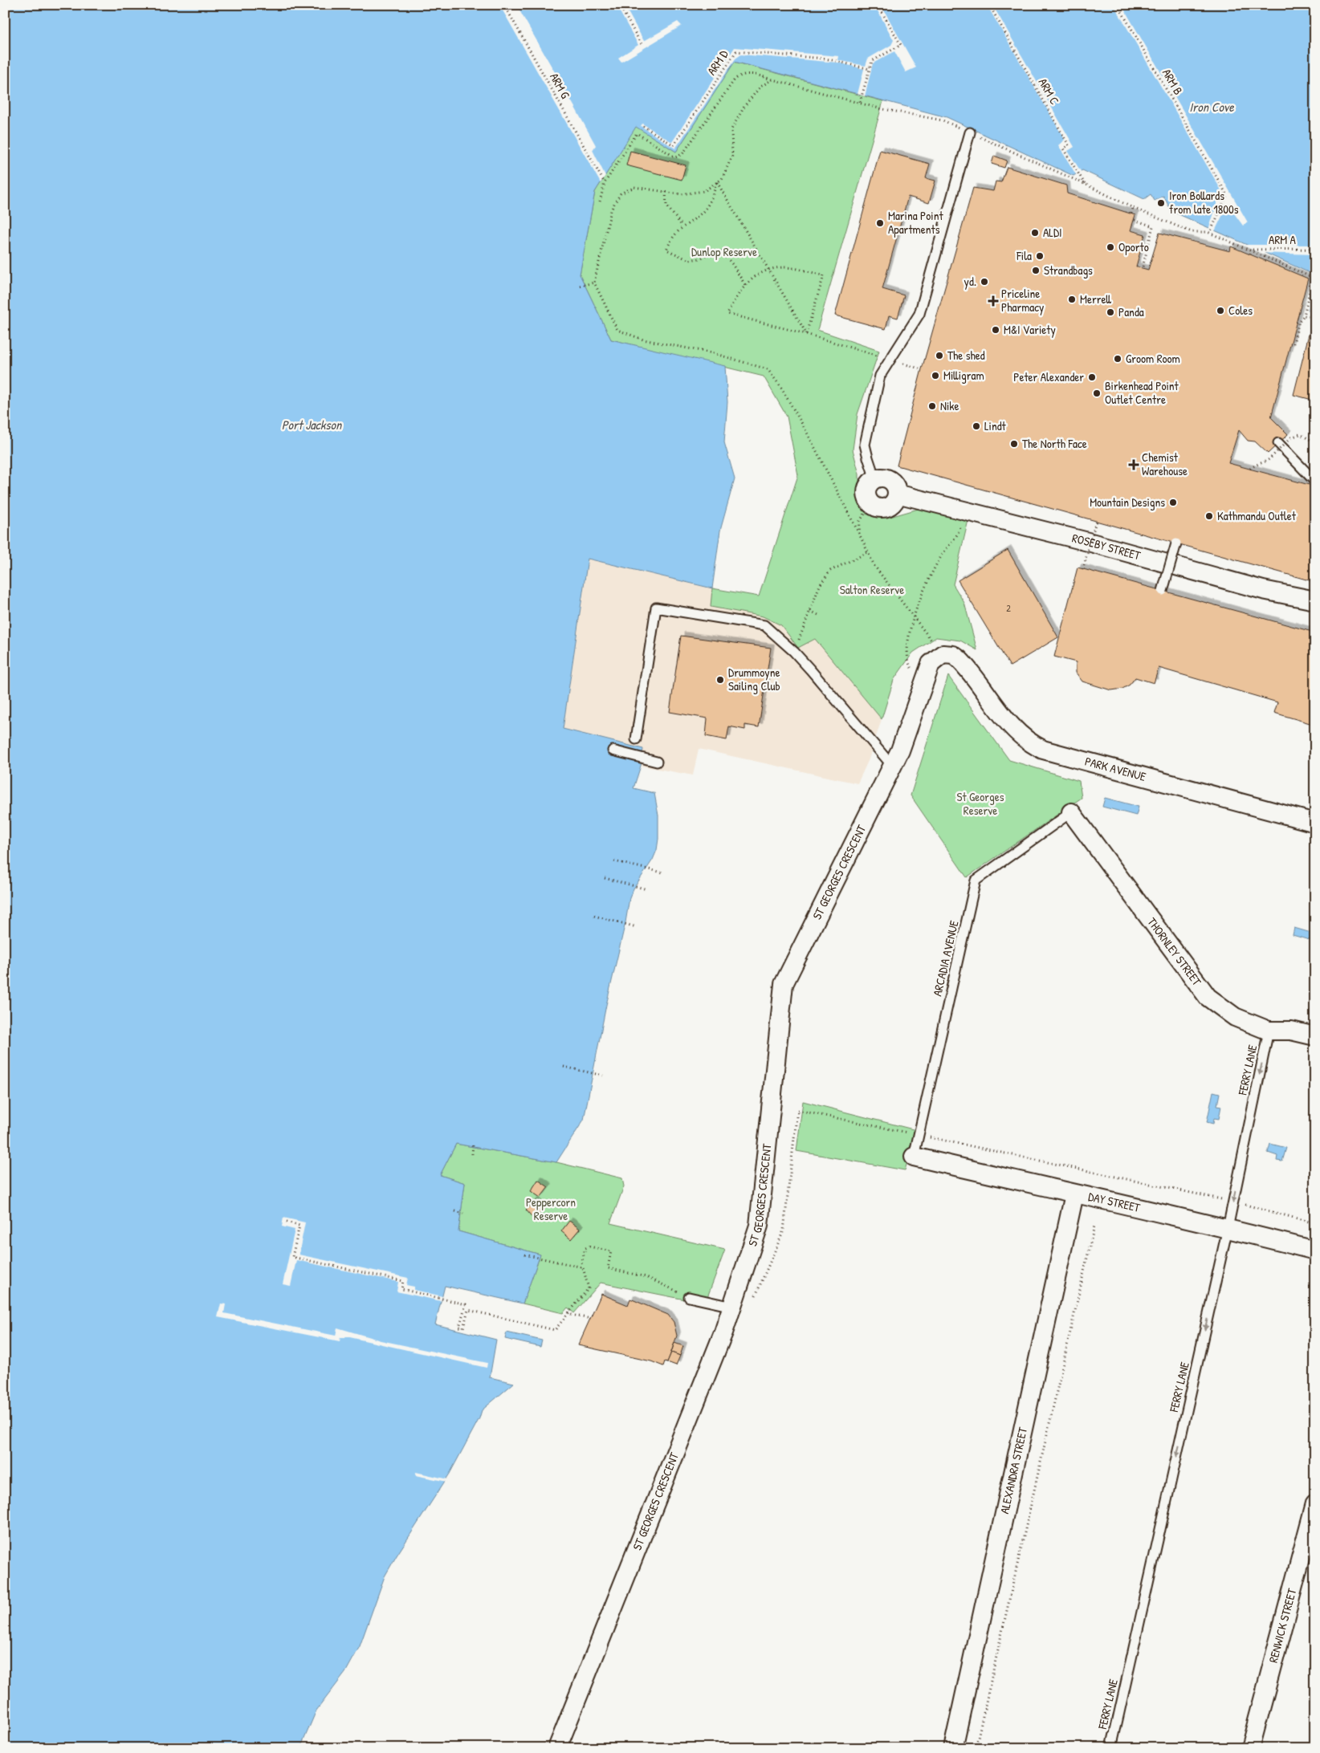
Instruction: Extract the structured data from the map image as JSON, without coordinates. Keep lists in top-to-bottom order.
{
  "streets": {
    "street": [
      "ROSEBY STREET",
      "PARK AVENUE",
      "ST GEORGES CRESCENT",
      "THORNLEY STREET",
      "DAY STREET",
      "ALEXANDRA STREET",
      "RENWICK STREET"
    ],
    "lane": ["ARCADIA AVENUE", "FERRY LANE"],
    "path": [
      "ARM D",
      "ARM B",
      "ARM G",
      "ARM C",
      "ARM A"
    ]
  },
  "crossings": [
    ["PARK AVENUE", "ST GEORGES CRESCENT"],
    ["THORNLEY STREET", "ARCADIA AVENUE"],
    ["THORNLEY STREET", "FERRY LANE"],
    ["ARCADIA AVENUE", "DAY STREET"],
    ["FERRY LANE", "DAY STREET"],
    ["DAY STREET", "ALEXANDRA STREET"]
  ],
  "one_way": ["FERRY LANE"],
  "water": ["Iron Cove", "Port Jackson"],
  "parks": [
    "Dunlop Reserve",
    "Salton Reserve",
    "St Georges Reserve",
    "Peppercorn Reserve"
  ],
  "places": {
    "other": [
      "Iron Bollards from late 1800s",
      "Marina Point Apartments",
      "ALDI",
      "Oporto",
      "Fila",
      "Strandbags",
      "yd.",
      "Merrell",
      "Coles",
      "Panda",
      "M&I Variety",
      "The shed",
      "Groom Room",
      "Milligram",
      "Peter Alexander",
      "Birkenhead Point Outlet Centre",
      "Nike",
      "Lindt",
      "The North Face",
      "Mountain Designs",
      "Kathmandu Outlet",
      "Drummoyne Sailing Club"
    ],
    "health": ["Priceline Pharmacy", "Chemist Warehouse"]
  },
  "house_numbers": ["2"]
}
